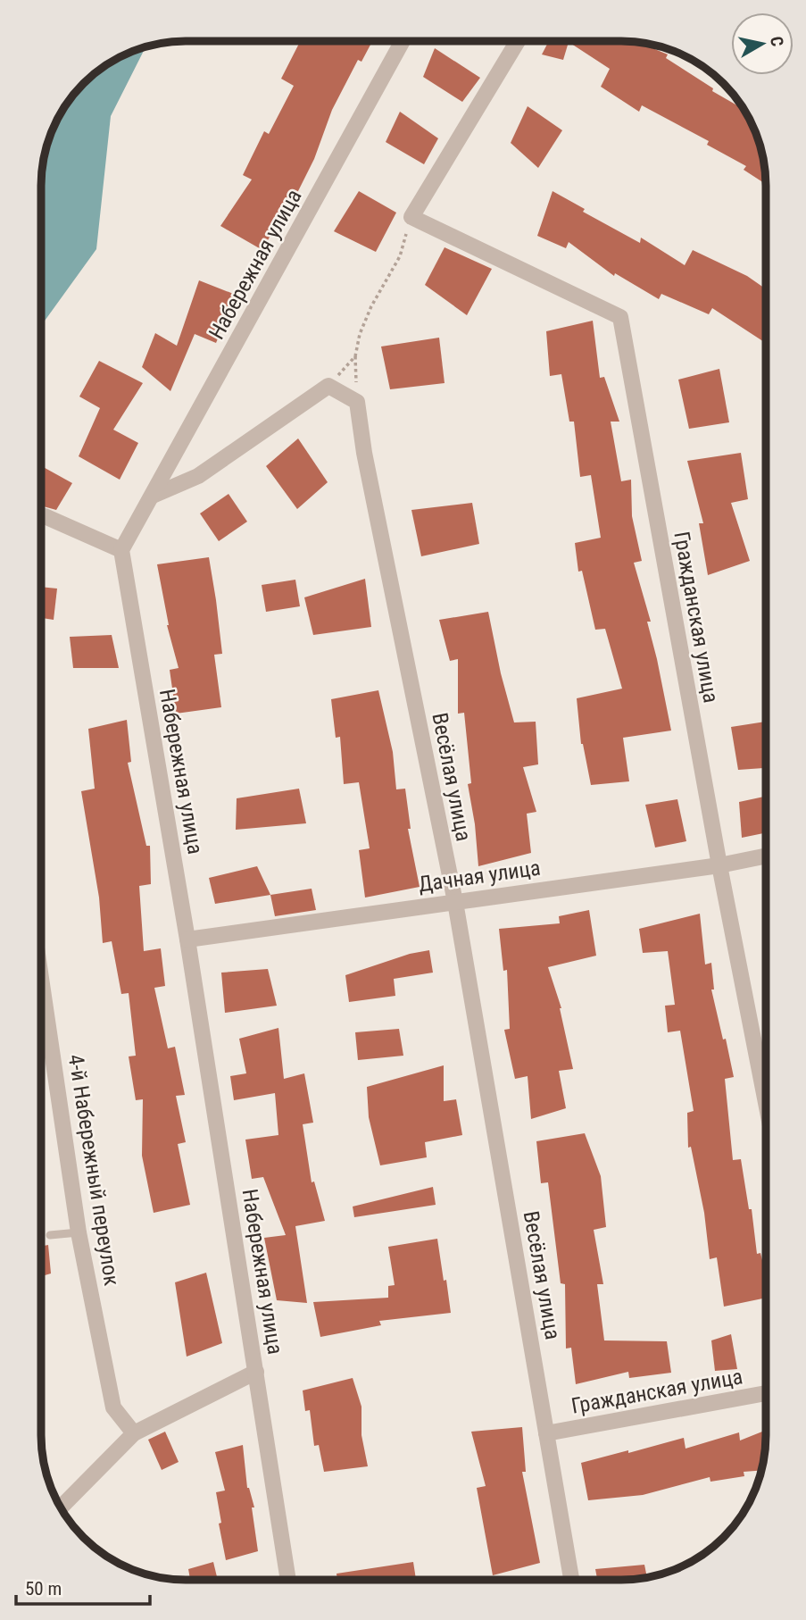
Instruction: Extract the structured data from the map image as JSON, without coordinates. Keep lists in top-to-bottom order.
{
  "streets": {
    "street": [
      "Набережная улица",
      "Гражданская улица",
      "Весёлая улица",
      "Дачная улица",
      "4-й Набережный переулок"
    ]
  },
  "crossings": [
    ["Набережная улица", "Дачная улица"],
    ["Гражданская улица", "Весёлая улица"],
    ["Гражданская улица", "Дачная улица"],
    ["Весёлая улица", "Дачная улица"]
  ],
  "scale_bar": "50 m",
  "north": "right"
}
